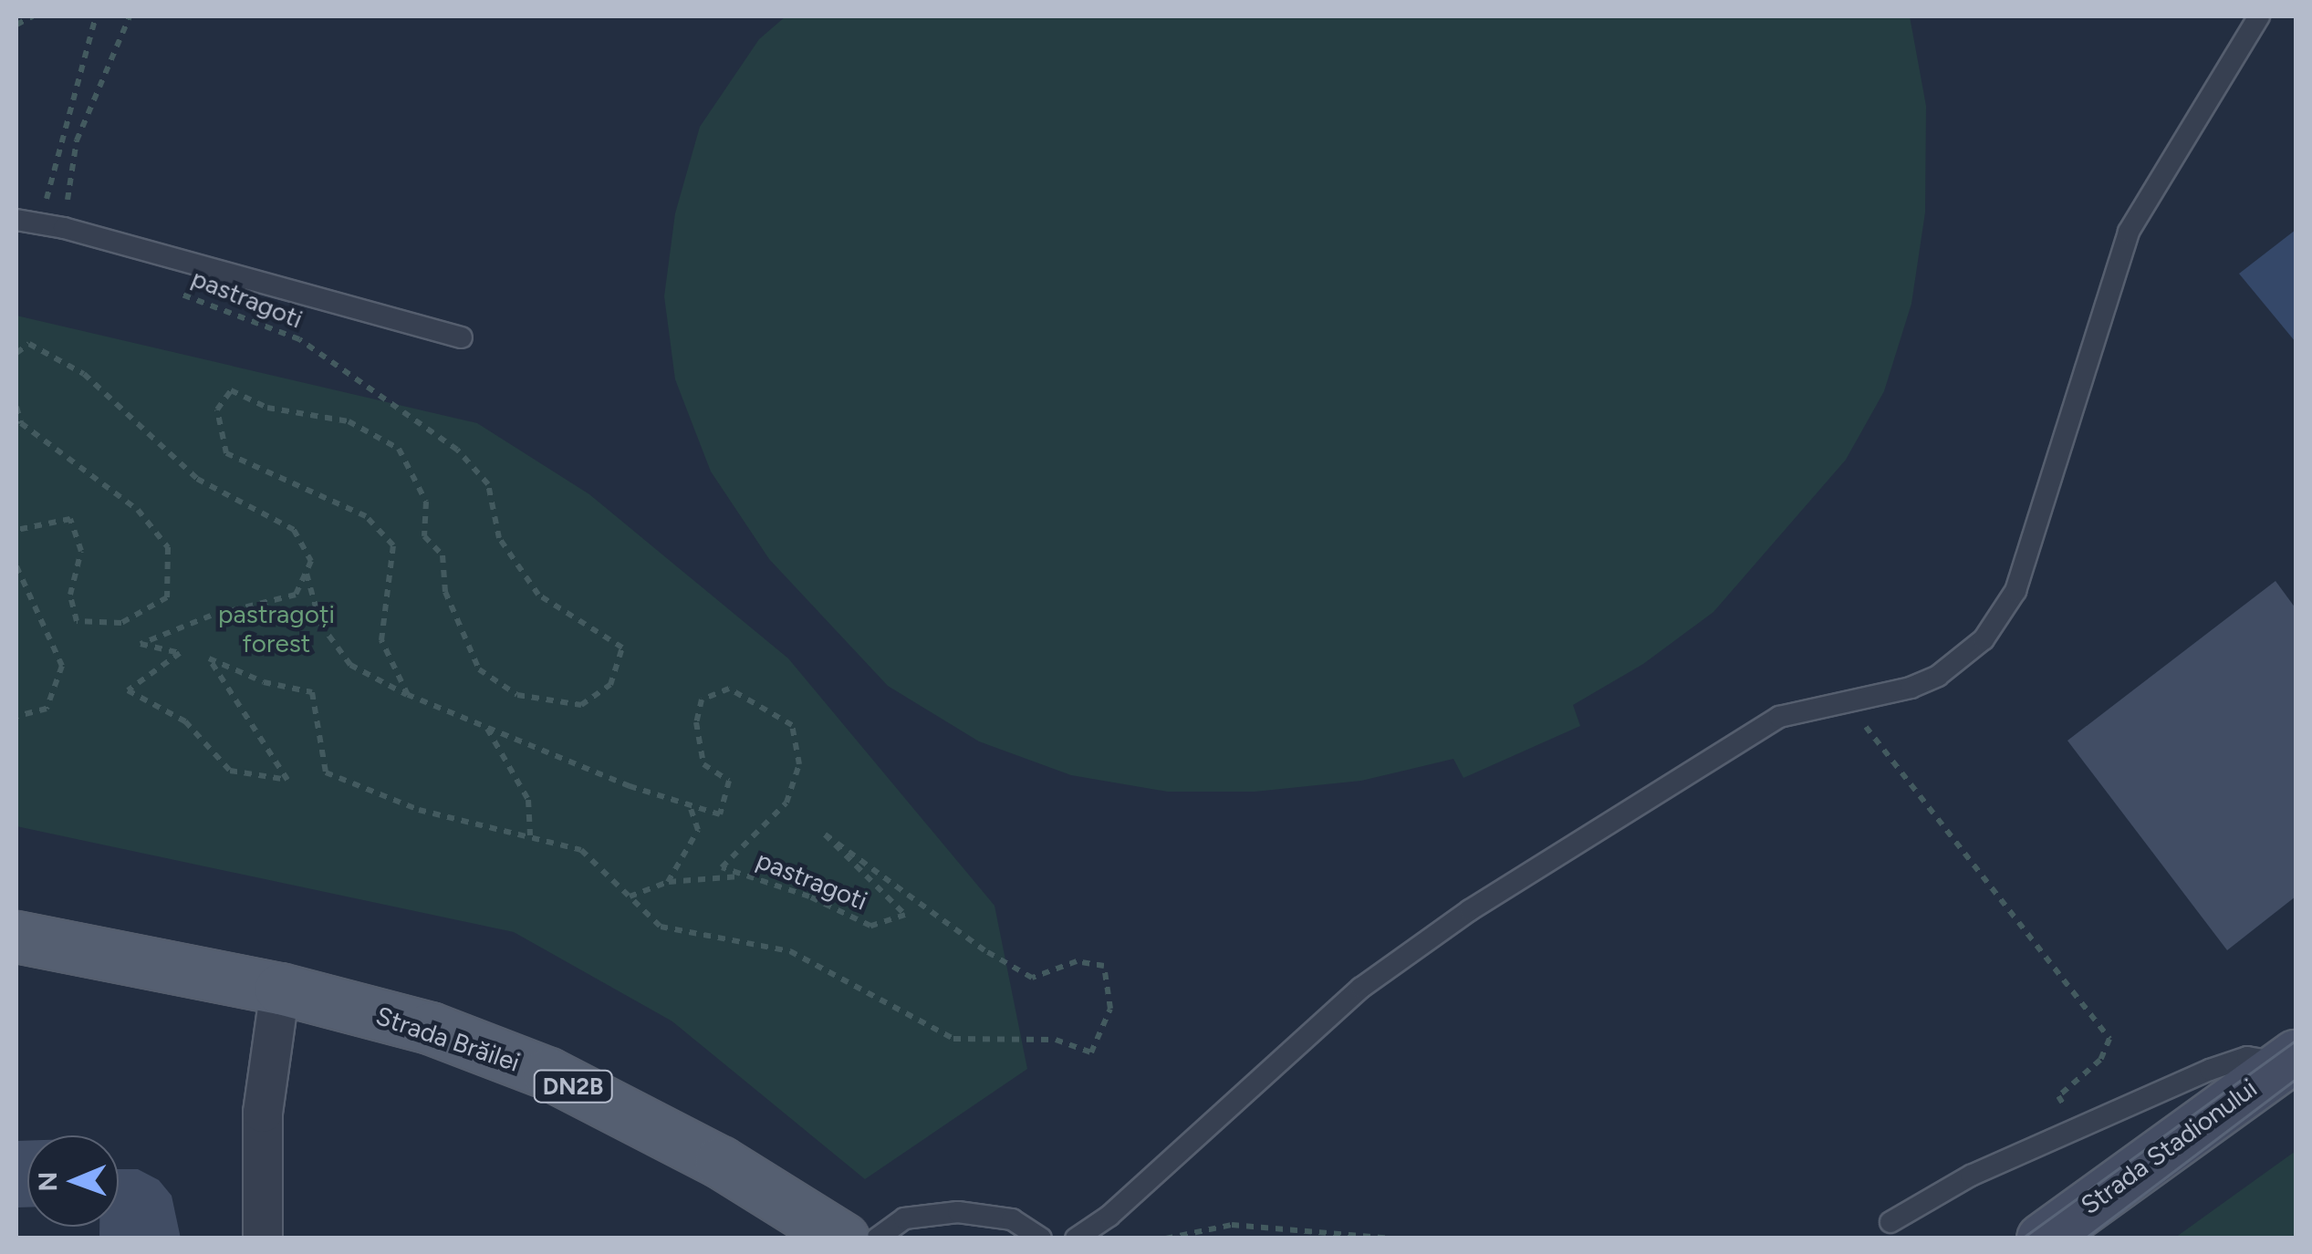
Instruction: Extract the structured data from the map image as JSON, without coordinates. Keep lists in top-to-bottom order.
{
  "streets": {
    "main road": ["Strada Brăilei", "DN2B", "Strada Stadionului"],
    "path": ["pastragoti"]
  },
  "parks": ["pastragoți forest"],
  "north": "left"
}
